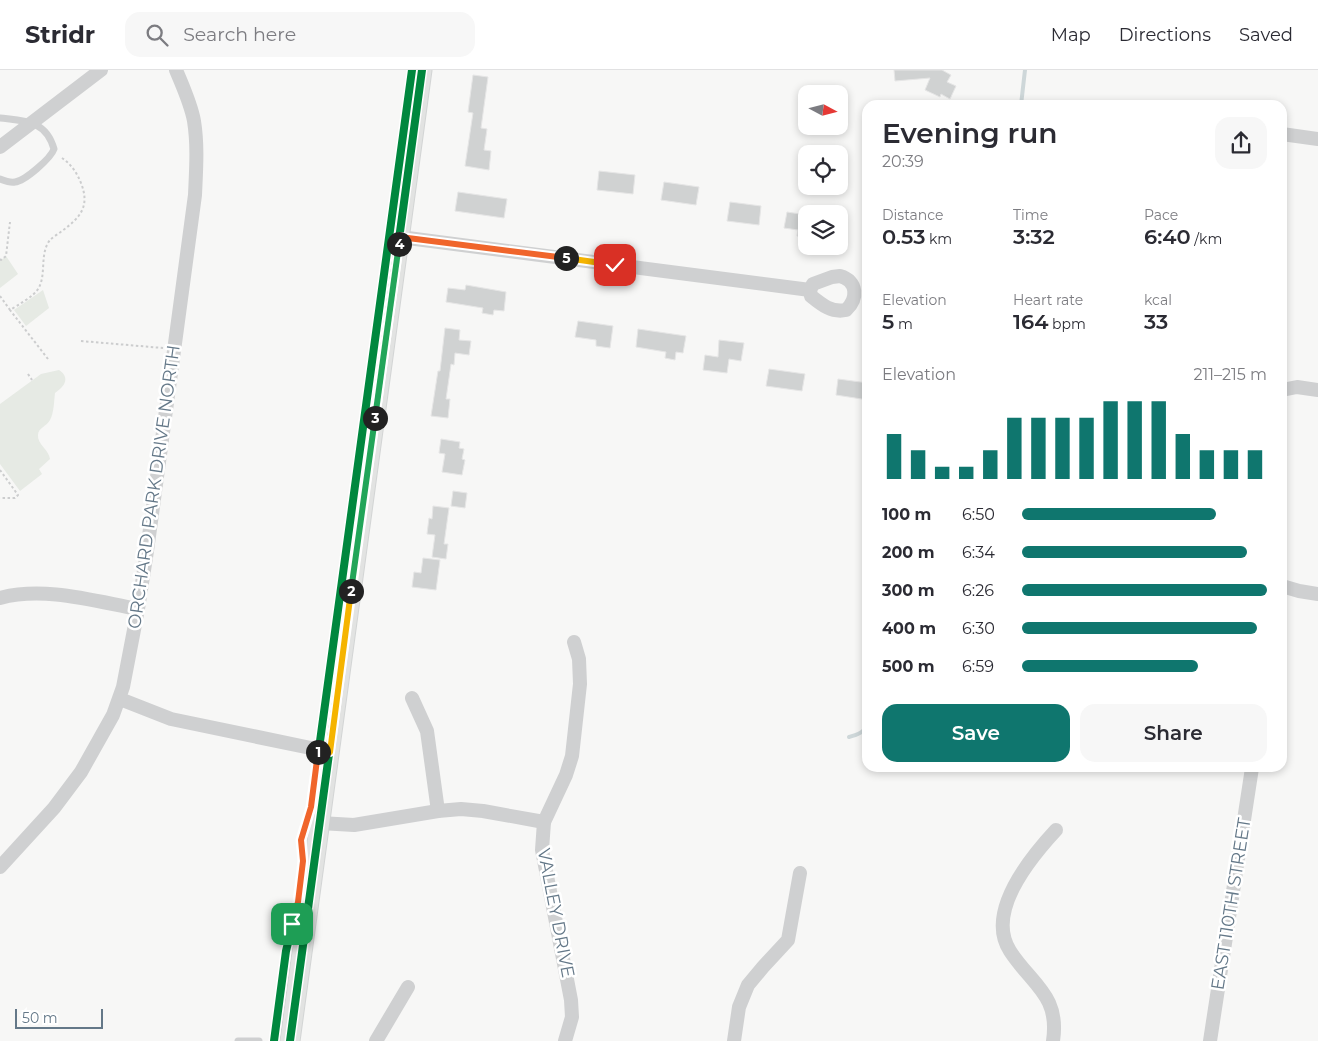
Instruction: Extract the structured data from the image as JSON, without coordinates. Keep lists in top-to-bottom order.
{
  "streets": {
    "street": ["ORCHARD PARK DRIVE NORTH", "EAST 110TH STREET", "VALLEY DRIVE"]
  },
  "scale_bar": "50 m",
  "north": "right",
  "page": {
    "header": "Stridr",
    "search": "Search here",
    "nav": ["Map", "Directions", "Saved"],
    "heading": ["Evening run", "20:39"],
    "stats": [
      ["Distance", "0.53 km"],
      ["Time", "3:32"],
      ["Pace", "6:40 /km"],
      ["Elevation", "5 m"],
      ["Heart rate", "164 bpm"],
      ["kcal", "33"]
    ],
    "pins": [
      "4",
      "5",
      "3",
      "2",
      "1"
    ],
    "chart": ["Elevation", "211–215 m"],
    "list": [
      {
        "name": "100 m",
        "note": "6:50"
      },
      {
        "name": "200 m",
        "note": "6:34"
      },
      {
        "name": "300 m",
        "note": "6:26"
      },
      {
        "name": "400 m",
        "note": "6:30"
      },
      {
        "name": "500 m",
        "note": "6:59"
      }
    ],
    "buttons": ["Save", "Share"],
    "scale": "50 m"
  }
}
